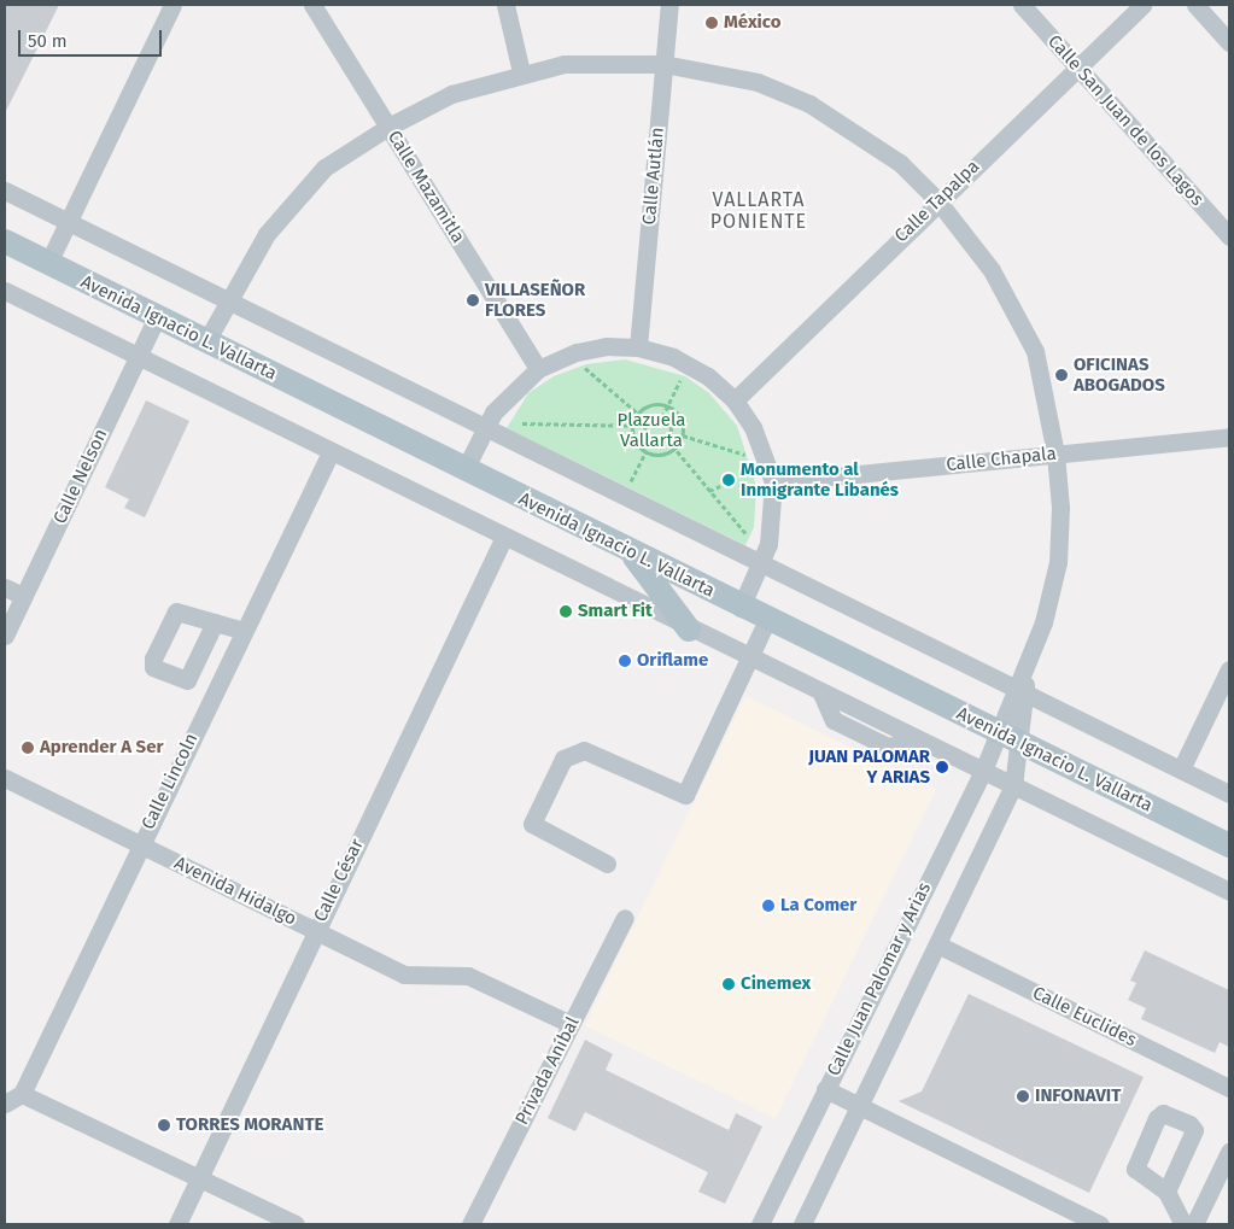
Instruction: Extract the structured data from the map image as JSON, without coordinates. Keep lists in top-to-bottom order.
{
  "streets": {
    "main road": ["Avenida Ignacio L. Vallarta"],
    "street": [
      "Calle San Juan de los Lagos",
      "Calle Autlán",
      "Calle Mazamitla",
      "Calle Tapalpa",
      "Calle Chapala",
      "Calle Nelson",
      "Calle Lincoln",
      "Calle César",
      "Avenida Hidalgo",
      "Calle Juan Palomar y Arias",
      "Calle Euclides",
      "Privada Aníbal"
    ]
  },
  "crossings": [
    ["Calle San Juan de los Lagos", "Calle Tapalpa"],
    ["Avenida Ignacio L. Vallarta", "Calle Nelson"],
    ["Avenida Ignacio L. Vallarta", "Calle Juan Palomar y Arias"],
    ["Calle Lincoln", "Avenida Hidalgo"],
    ["Calle César", "Avenida Hidalgo"],
    ["Avenida Hidalgo", "Privada Aníbal"]
  ],
  "districts": ["VALLARTA PONIENTE"],
  "parks": ["Plazuela Vallarta"],
  "places": [
    "México",
    "VILLASEÑOR FLORES",
    "OFICINAS ABOGADOS",
    "Monumento al Inmigrante Libanés",
    "Smart Fit",
    "Oriflame",
    "Aprender A Ser",
    "JUAN PALOMAR Y ARIAS",
    "La Comer",
    "Cinemex",
    "INFONAVIT",
    "TORRES MORANTE"
  ],
  "scale_bar": "50 m"
}
